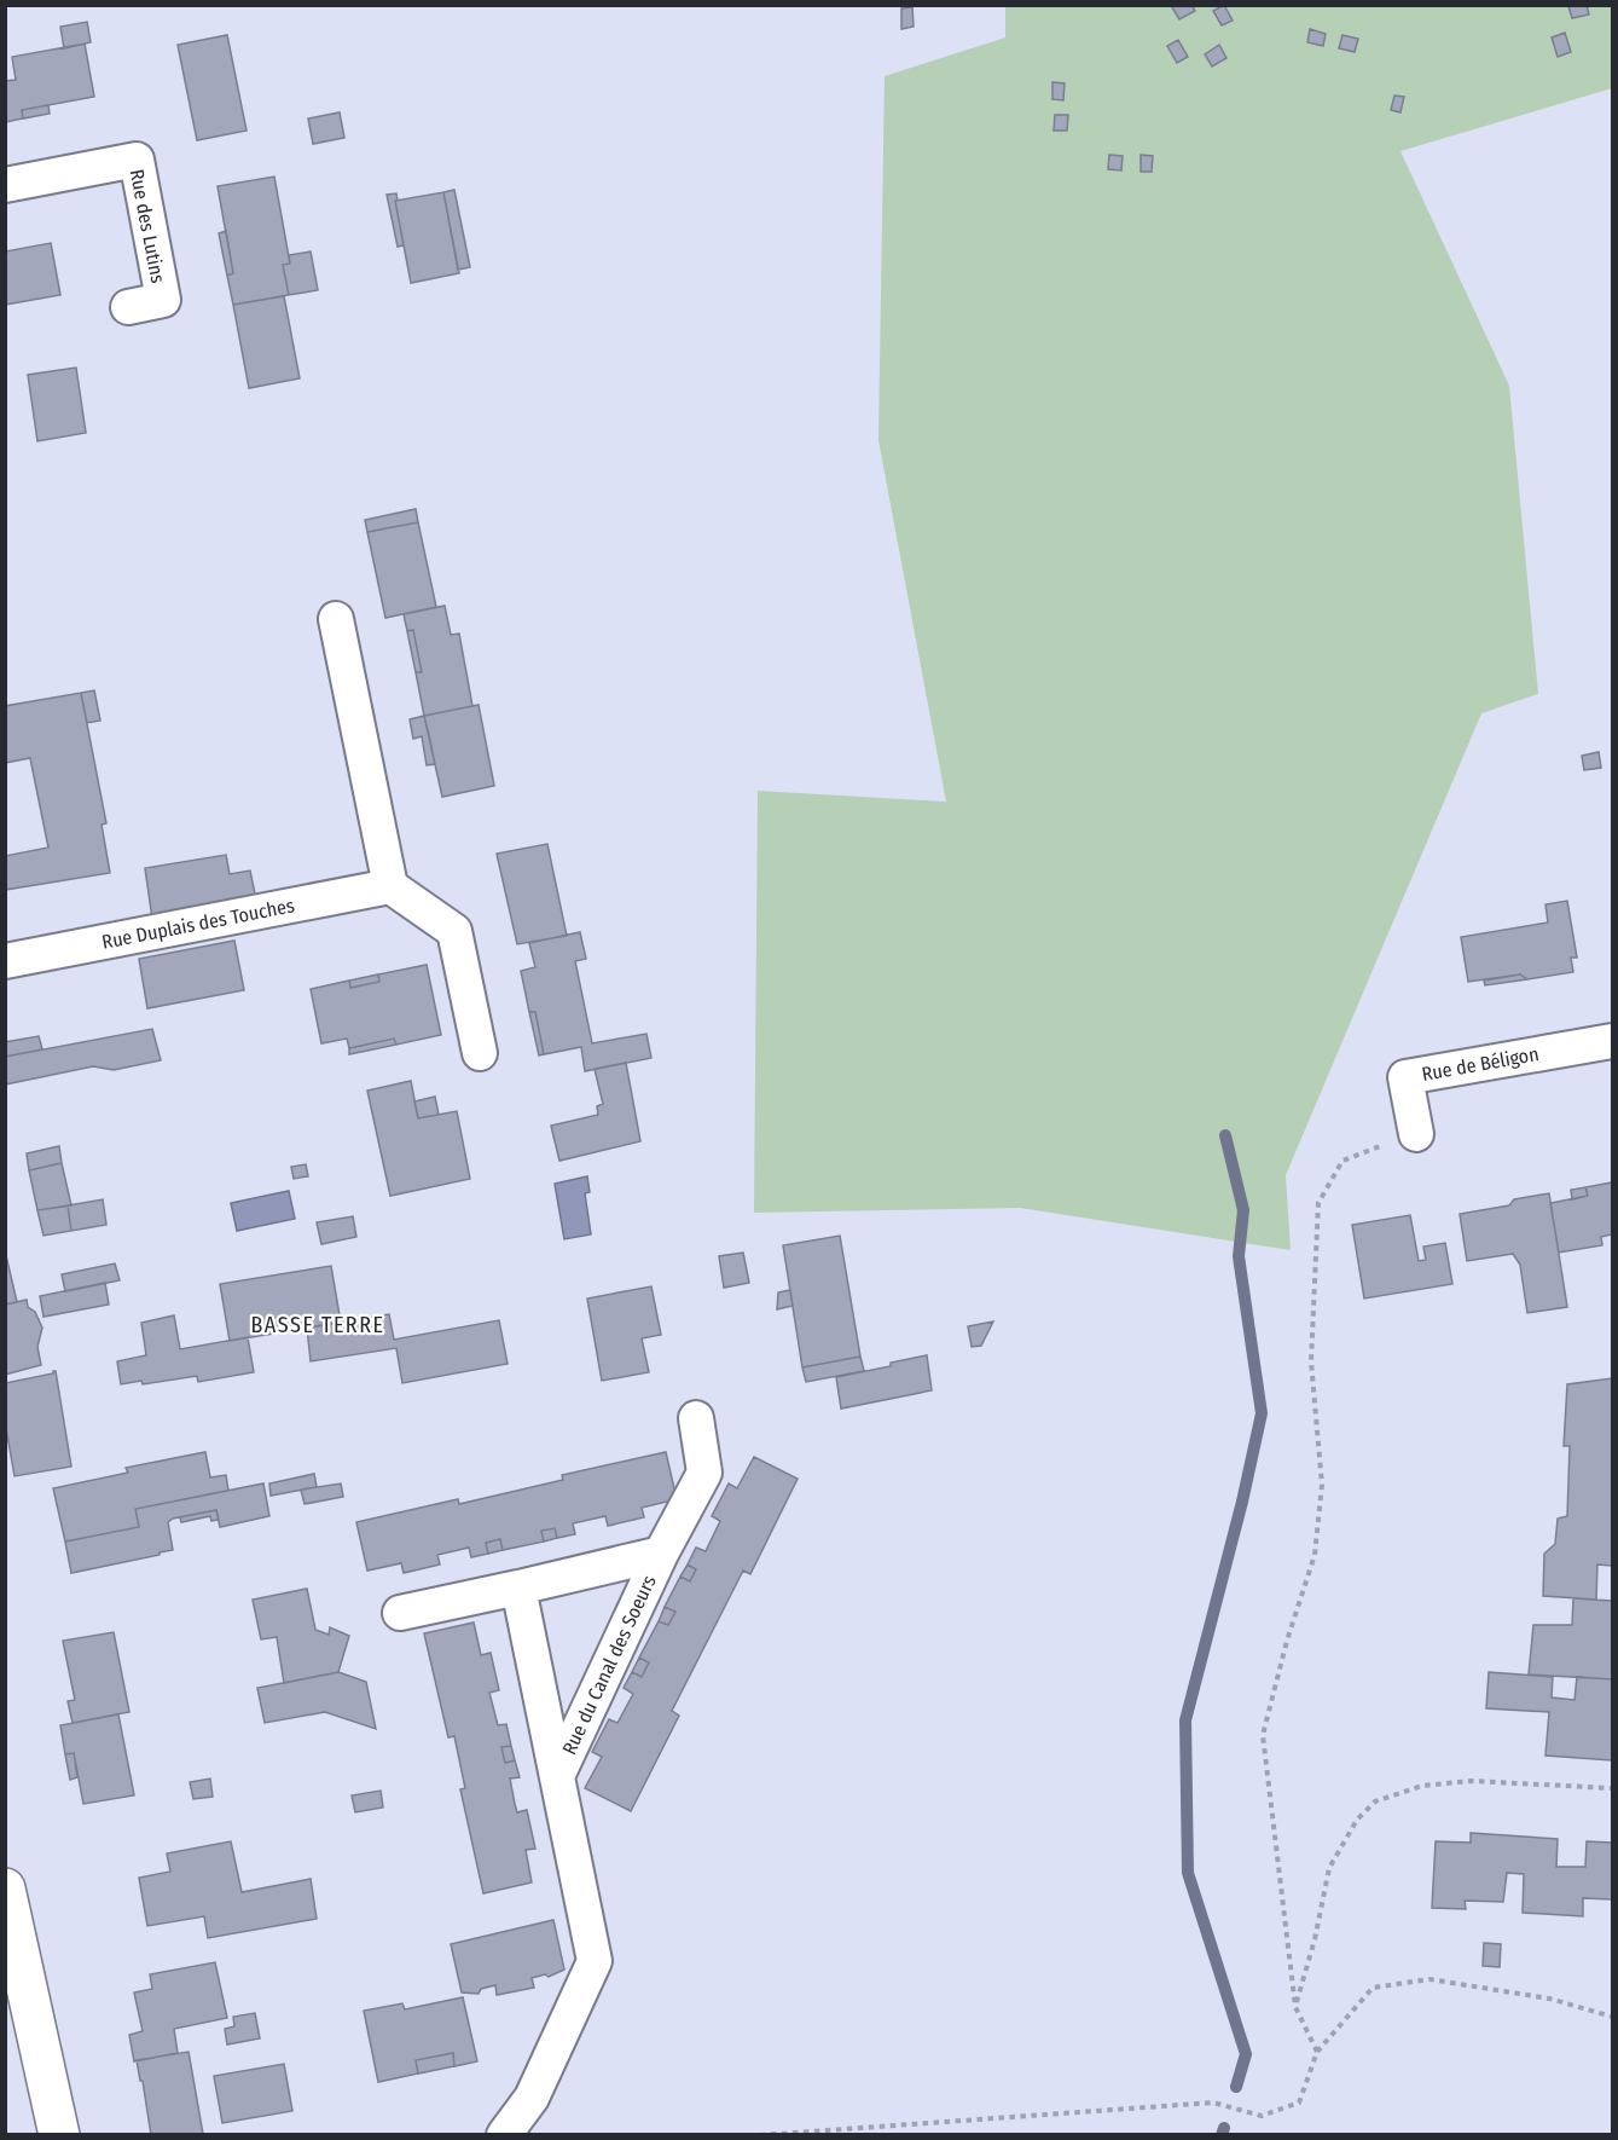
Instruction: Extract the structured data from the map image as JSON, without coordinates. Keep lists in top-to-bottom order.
{
  "streets": {
    "street": [
      "Rue des Lutins",
      "Rue Duplais des Touches",
      "Rue de Béligon",
      "Rue du Canal des Soeurs"
    ]
  },
  "districts": ["BASSE TERRE"]
}
